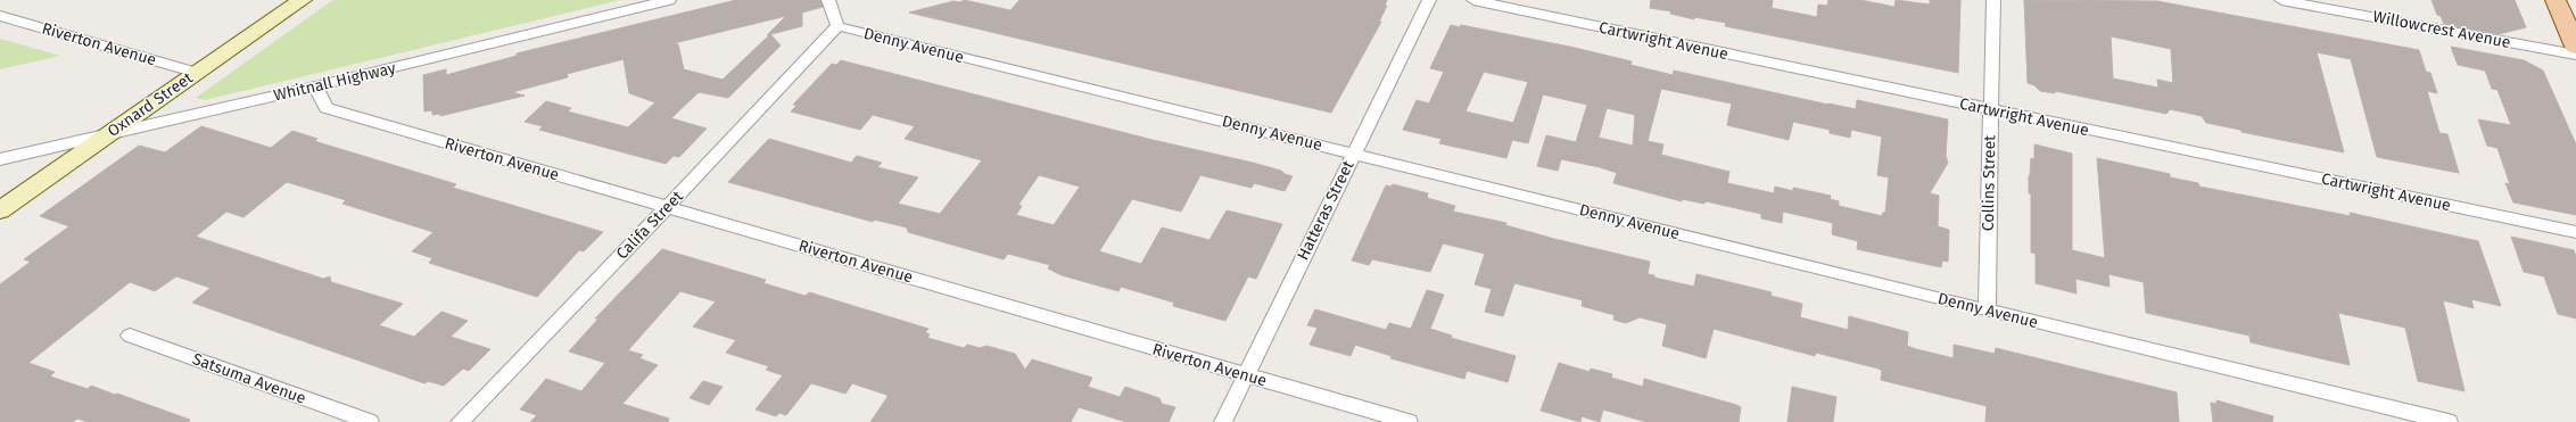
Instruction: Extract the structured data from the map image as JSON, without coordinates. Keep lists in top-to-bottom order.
{
  "streets": {
    "main road": ["Oxnard Street"],
    "street": [
      "Willowcrest Avenue",
      "Cartwright Avenue",
      "Riverton Avenue",
      "Denny Avenue",
      "Whitnall Highway",
      "Collins Street",
      "Hatteras Street",
      "Califa Street",
      "Satsuma Avenue"
    ]
  },
  "crossings": [
    ["Cartwright Avenue", "Collins Street"],
    ["Riverton Avenue", "Whitnall Highway"],
    ["Riverton Avenue", "Oxnard Street"],
    ["Riverton Avenue", "Hatteras Street"],
    ["Riverton Avenue", "Califa Street"],
    ["Denny Avenue", "Collins Street"],
    ["Denny Avenue", "Hatteras Street"],
    ["Denny Avenue", "Califa Street"],
    ["Whitnall Highway", "Oxnard Street"]
  ]
}
